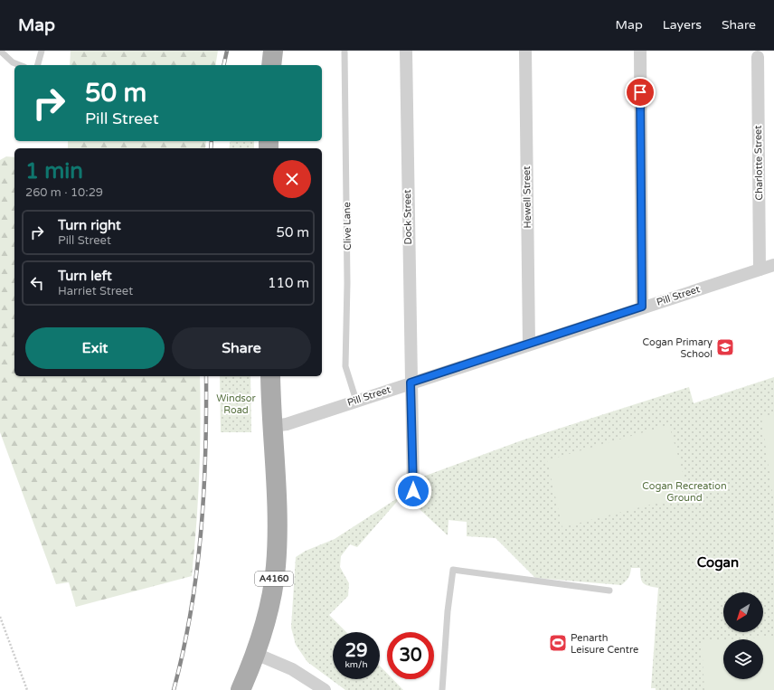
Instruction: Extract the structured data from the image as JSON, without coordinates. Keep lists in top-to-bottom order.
{
  "streets": {
    "main road": ["A4160"],
    "street": [
      "Charlotte Street",
      "Hewell Street",
      "Dock Street",
      "Pill Street"
    ],
    "lane": ["Clive Lane"]
  },
  "crossings": [
    ["Charlotte Street", "Pill Street"],
    ["Hewell Street", "Pill Street"],
    ["Dock Street", "Pill Street"],
    ["Clive Lane", "Pill Street"],
    ["Pill Street", "A4160"]
  ],
  "districts": ["Cogan"],
  "parks": ["Windsor Road", "Cogan Recreation Ground"],
  "places": {
    "school or university": ["Cogan Primary School"],
    "sports": ["Penarth Leisure Centre"]
  },
  "north": "bottom left",
  "page": {
    "header": "Map",
    "nav": ["Map", "Layers", "Share"],
    "turn": ["50 m", "Pill Street"],
    "heading": ["1 min", "260 m · 10:29"],
    "list": [
      {
        "name": "Turn right",
        "note": "Pill Street",
        "value": "50 m"
      },
      {
        "name": "Turn left",
        "note": "Harriet Street",
        "value": "110 m"
      }
    ],
    "buttons": ["Exit", "Share"],
    "speed": "29 km/h",
    "limit": "30"
  }
}
